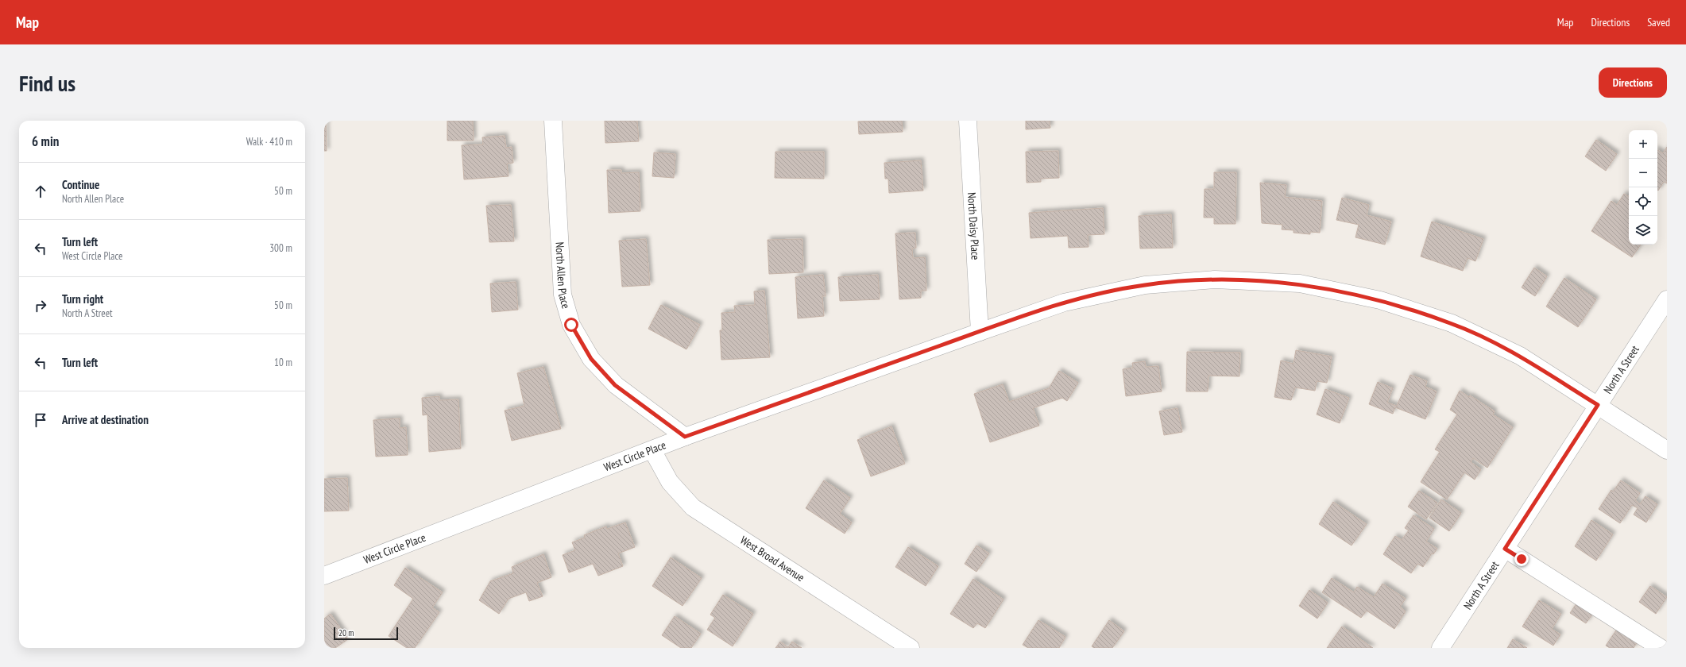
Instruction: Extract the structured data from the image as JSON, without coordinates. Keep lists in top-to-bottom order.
{
  "streets": {
    "street": [
      "North Daisy Place",
      "North Allen Place",
      "North A Street",
      "West Circle Place",
      "West Broad Avenue"
    ]
  },
  "crossings": [
    ["North Daisy Place", "West Circle Place"],
    ["North Allen Place", "West Circle Place"],
    ["North A Street", "West Circle Place"],
    ["West Circle Place", "West Broad Avenue"]
  ],
  "scale_bar": "20 m",
  "page": {
    "header": "Map",
    "nav": ["Map", "Directions", "Saved"],
    "buttons": "Directions",
    "title": "Find us",
    "heading": ["6 min", "Walk · 410 m"],
    "map_buttons": ["+", "−"],
    "list": [
      ["Continue", "North Allen Place", "50 m"],
      ["Turn left", "West Circle Place", "300 m"],
      ["Turn right", "North A Street", "50 m"],
      ["Turn left", "10 m"],
      "Arrive at destination"
    ],
    "scale": "20 m"
  }
}
